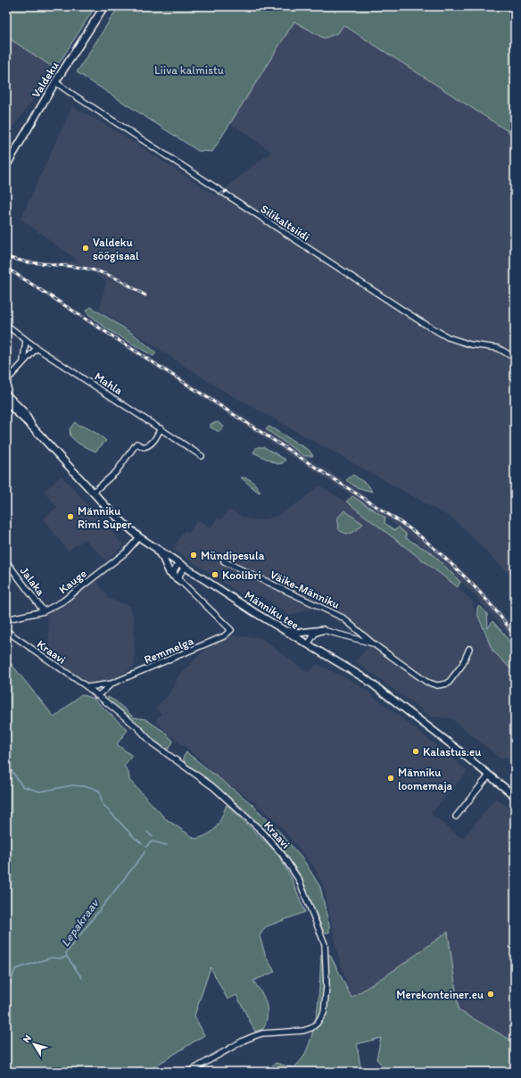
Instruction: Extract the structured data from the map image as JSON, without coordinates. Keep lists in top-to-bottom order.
{
  "streets": {
    "street": [
      "Valdeku",
      "Silikaltsiidi",
      "Mahla",
      "Jalaka",
      "Kauge",
      "Väike-Männiku",
      "Männiku tee",
      "Remmelga",
      "Kraavi"
    ]
  },
  "crossings": [
    ["Valdeku", "Silikaltsiidi"],
    ["Jalaka", "Kauge"],
    ["Kauge", "Männiku tee"],
    ["Remmelga", "Kraavi"]
  ],
  "water": ["Lepakraav"],
  "parks": ["Liiva kalmistu"],
  "places": [
    "Valdeku söögisaal",
    "Männiku Rimi Super",
    "Mündipesula",
    "Koolibri",
    "Kalastus.eu",
    "Männiku loomemaja",
    "Merekonteiner.eu"
  ],
  "north": "top left"
}
